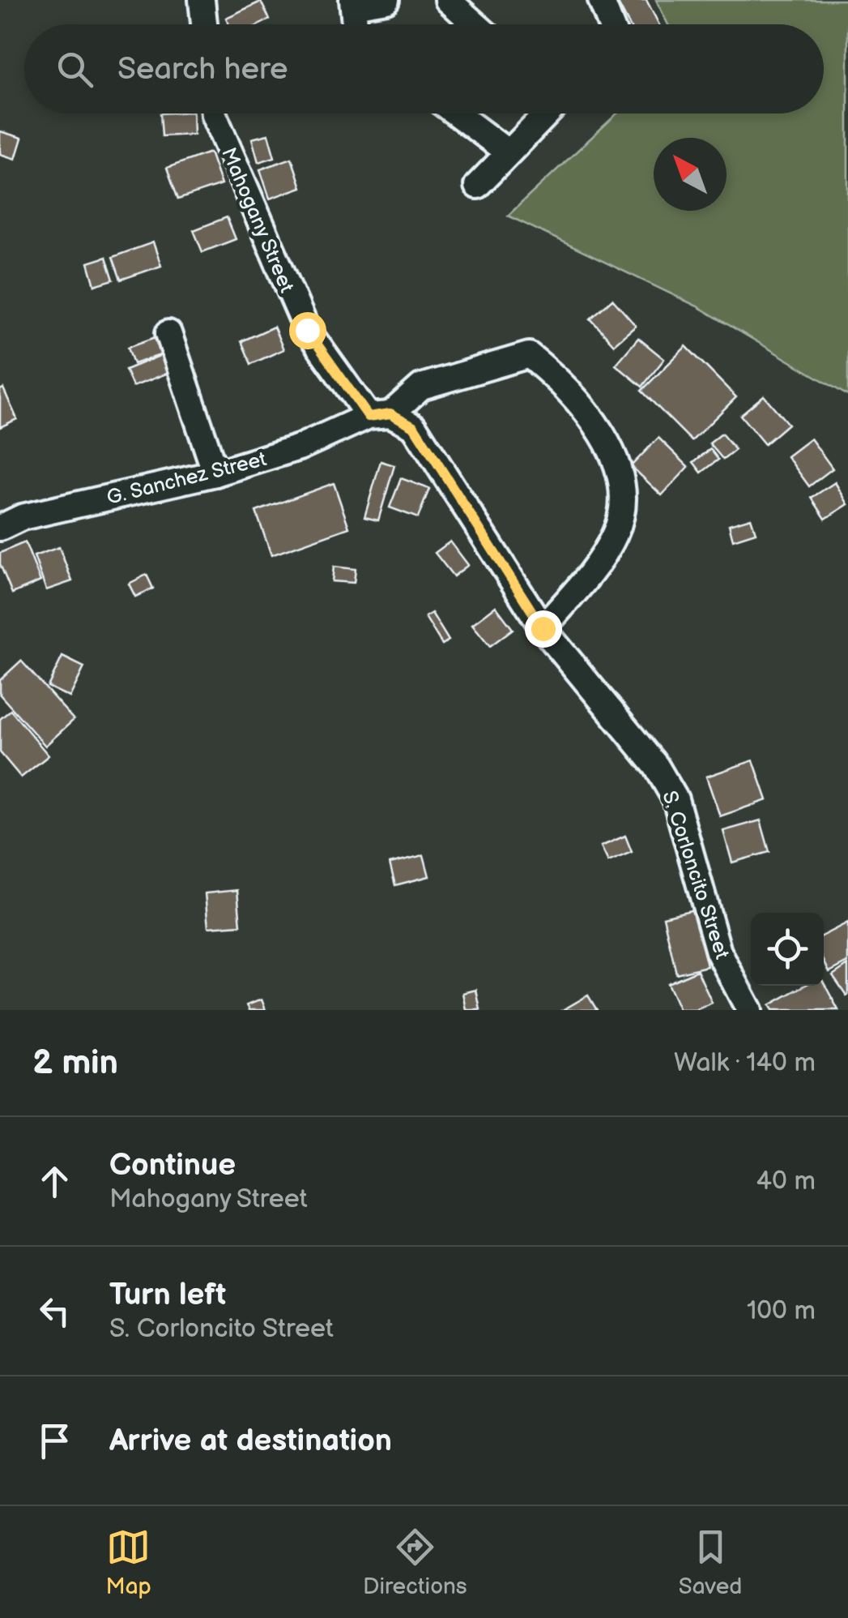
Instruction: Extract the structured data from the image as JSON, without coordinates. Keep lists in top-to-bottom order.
{
  "streets": {
    "street": ["Mahogany Street", "G. Sanchez Street", "S. Corloncito Street"]
  },
  "crossings": [
    ["Mahogany Street", "G. Sanchez Street"],
    ["Mahogany Street", "S. Corloncito Street"],
    ["G. Sanchez Street", "S. Corloncito Street"]
  ],
  "north": "top left",
  "page": {
    "search": "Search here",
    "heading": ["2 min", "Walk · 140 m"],
    "list": [
      ["Continue", "Mahogany Street", "40 m"],
      ["Turn left", "S. Corloncito Street", "100 m"],
      "Arrive at destination"
    ],
    "nav": ["Map", "Directions", "Saved"]
  }
}
